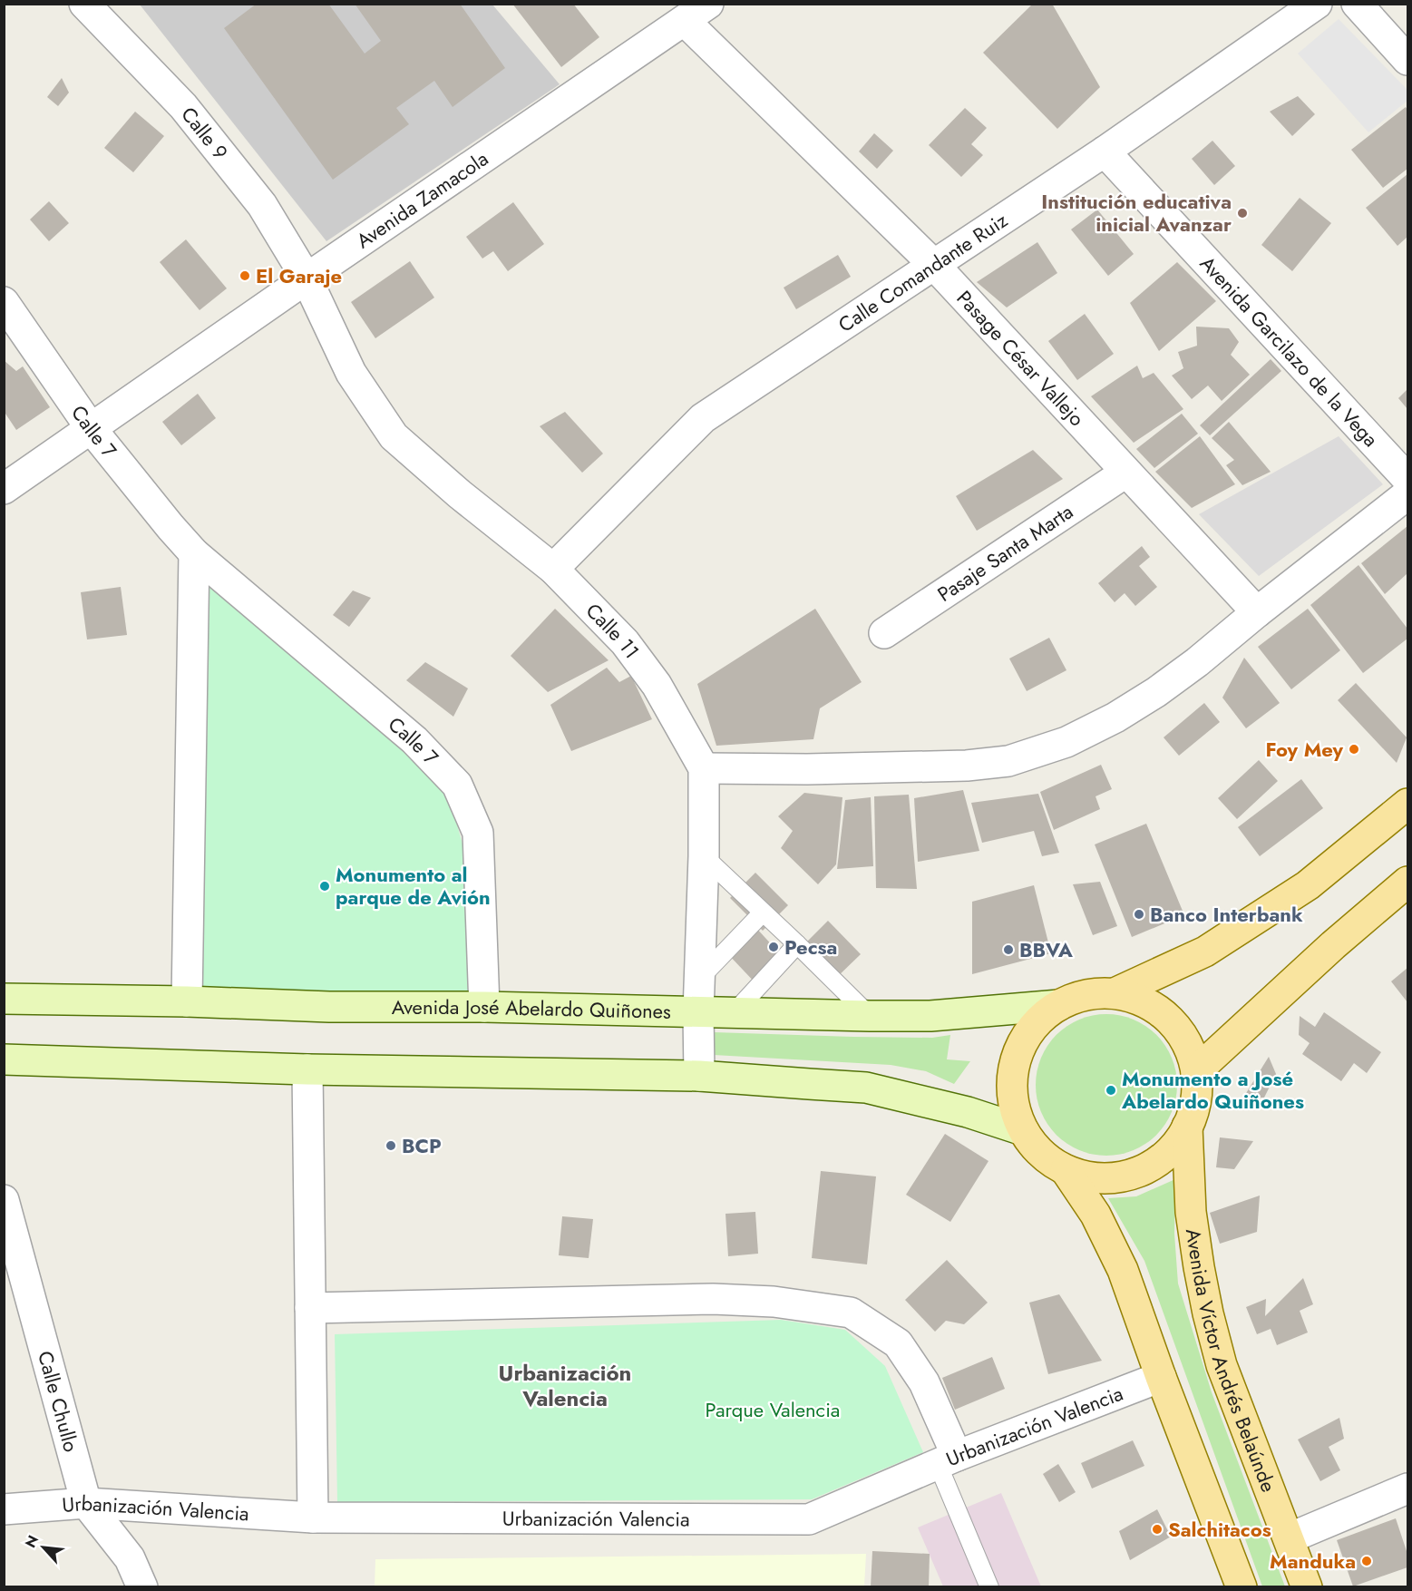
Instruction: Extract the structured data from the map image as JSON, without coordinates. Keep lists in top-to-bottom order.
{
  "streets": {
    "main road": ["Avenida José Abelardo Quiñones", "Avenida Víctor Andrés Belaúnde"],
    "street": [
      "Calle 9",
      "Avenida Zamacola",
      "Calle Comandante Ruiz",
      "Avenida Garcilazo de la Vega",
      "Pasage César Vallejo",
      "Calle 7",
      "Pasaje Santa Marta",
      "Calle 11",
      "Calle Chullo",
      "Urbanización Valencia"
    ]
  },
  "crossings": [
    ["Calle 9", "Avenida Zamacola"],
    ["Calle 9", "Calle 11"],
    ["Avenida Zamacola", "Pasage César Vallejo"],
    ["Avenida Zamacola", "Calle 7"],
    ["Avenida Zamacola", "Calle 11"],
    ["Calle Comandante Ruiz", "Avenida Garcilazo de la Vega"],
    ["Calle Comandante Ruiz", "Pasage César Vallejo"],
    ["Calle Comandante Ruiz", "Calle 11"],
    ["Pasage César Vallejo", "Pasaje Santa Marta"],
    ["Calle 7", "Avenida José Abelardo Quiñones"],
    ["Calle 11", "Avenida José Abelardo Quiñones"],
    ["Avenida José Abelardo Quiñones", "Avenida Víctor Andrés Belaúnde"],
    ["Calle Chullo", "Urbanización Valencia"]
  ],
  "districts": ["Urbanización Valencia"],
  "parks": ["Parque Valencia"],
  "places": [
    "Institución educativa inicial Avanzar",
    "El Garaje",
    "Foy Mey",
    "Monumento al parque de Avión",
    "Banco Interbank",
    "Pecsa",
    "BBVA",
    "Monumento a José Abelardo Quiñones",
    "BCP",
    "Salchitacos",
    "Manduka"
  ],
  "north": "top left"
}
